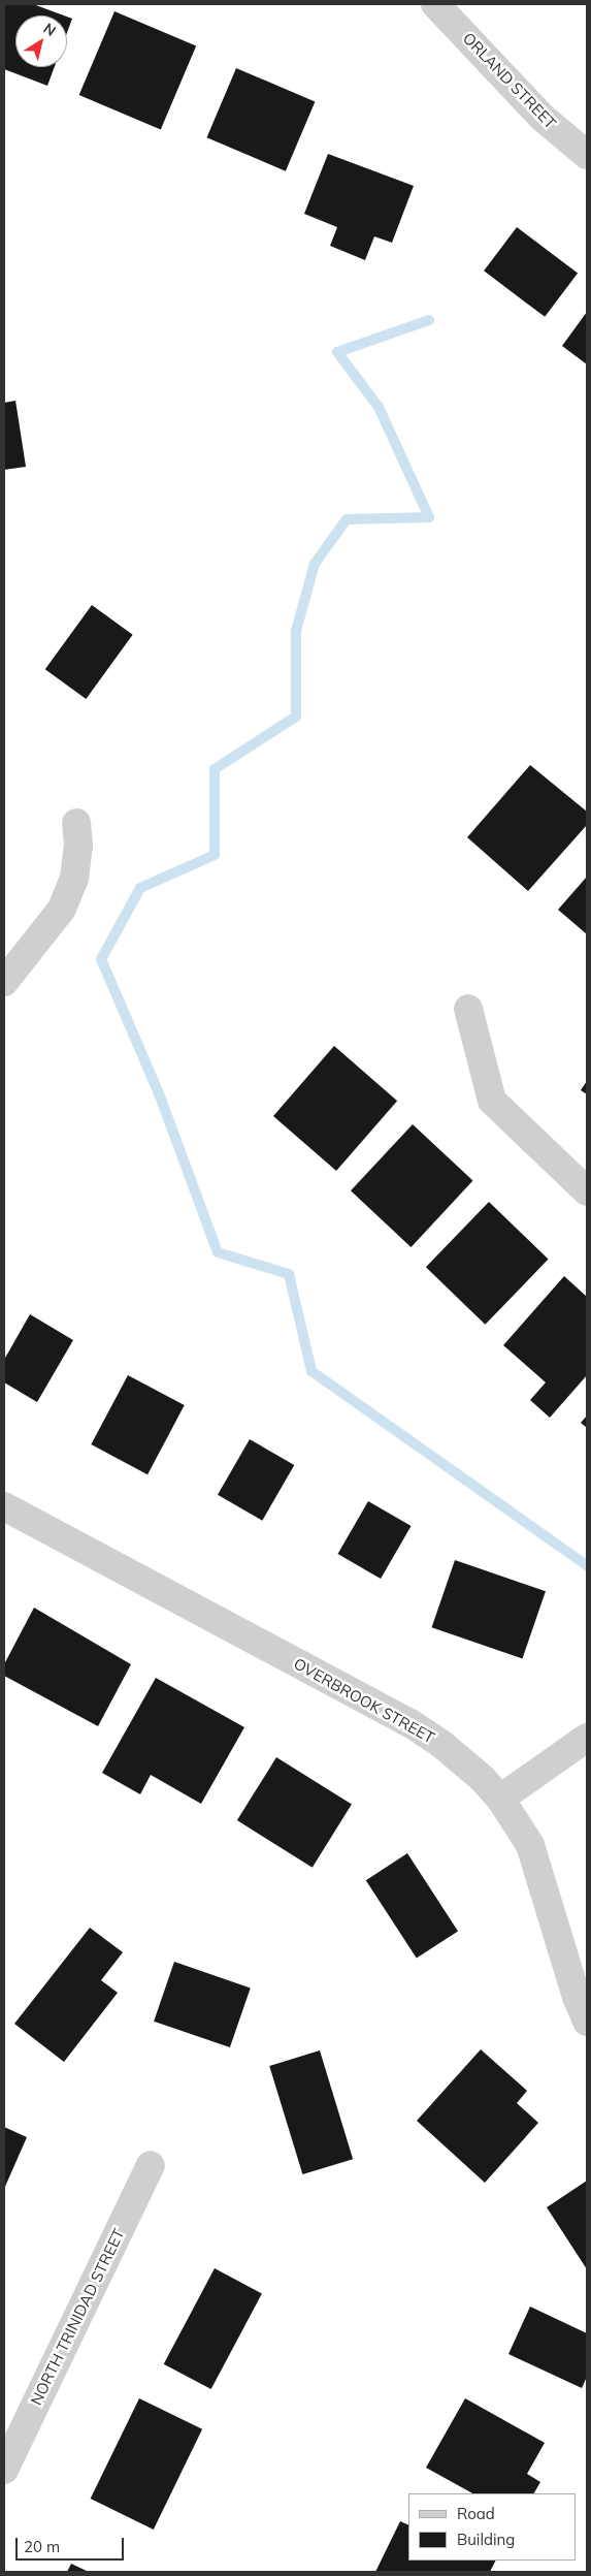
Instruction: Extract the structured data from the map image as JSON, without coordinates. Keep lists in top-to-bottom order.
{
  "streets": {
    "street": ["ORLAND STREET", "OVERBROOK STREET", "NORTH TRINIDAD STREET"]
  },
  "legend": ["Road", "Building"],
  "scale_bar": "20 m",
  "north": "top right"
}
